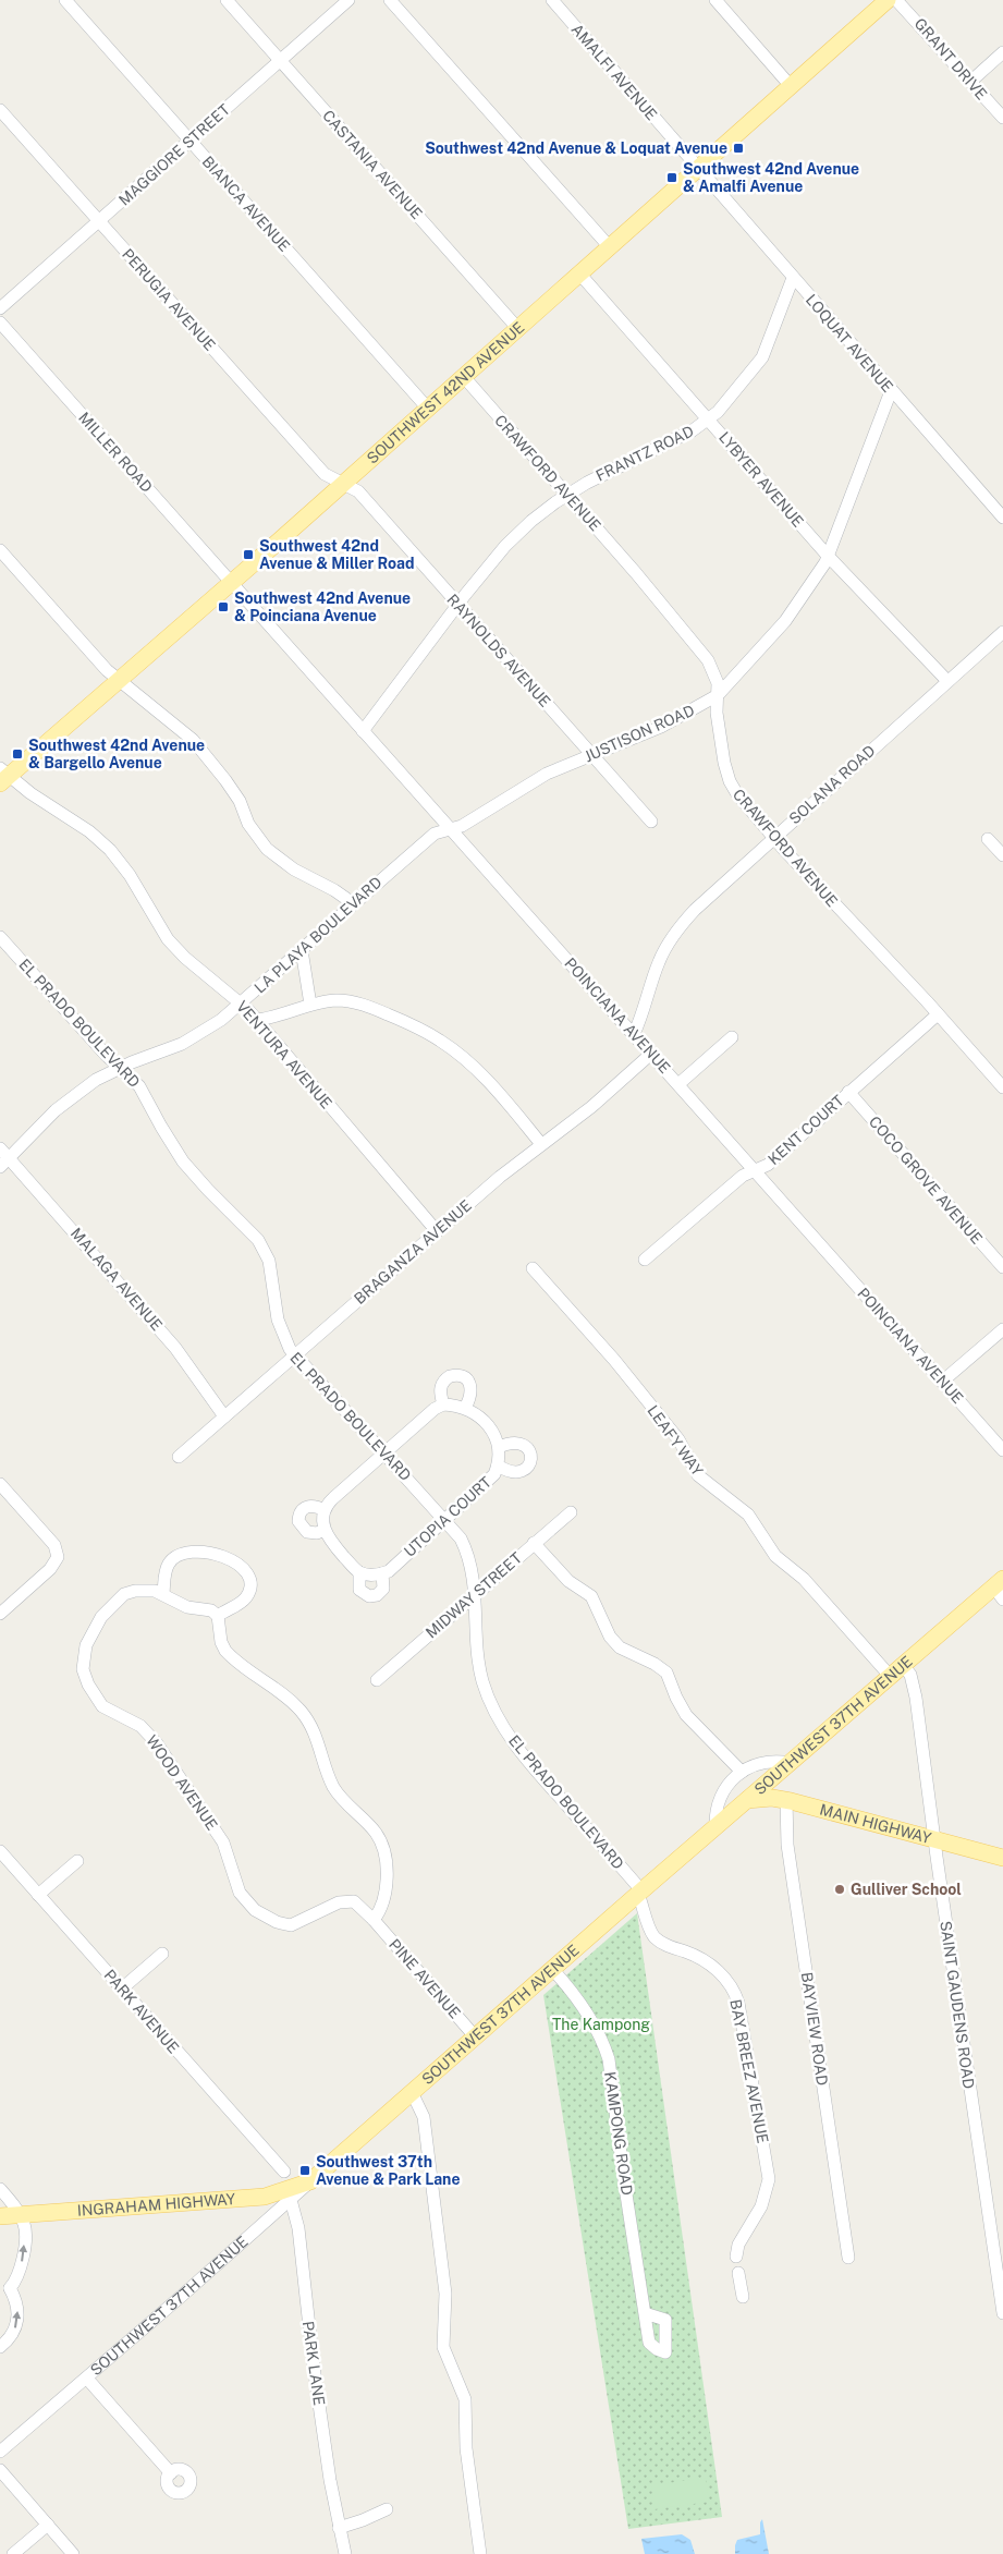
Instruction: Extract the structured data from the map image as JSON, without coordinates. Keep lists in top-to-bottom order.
{
  "streets": {
    "main road": [
      "SOUTHWEST 42ND AVENUE",
      "SOUTHWEST 37TH AVENUE",
      "MAIN HIGHWAY",
      "INGRAHAM HIGHWAY"
    ],
    "street": [
      "GRANT DRIVE",
      "AMALFI AVENUE",
      "MAGGIORE STREET",
      "CASTANIA AVENUE",
      "BIANCA AVENUE",
      "PERUGIA AVENUE",
      "LOQUAT AVENUE",
      "MILLER ROAD",
      "FRANTZ ROAD",
      "CRAWFORD AVENUE",
      "LYBYER AVENUE",
      "RAYNOLDS AVENUE",
      "JUSTISON ROAD",
      "SOLANA ROAD",
      "LA PLAYA BOULEVARD",
      "POINCIANA AVENUE",
      "EL PRADO BOULEVARD",
      "VENTURA AVENUE",
      "KENT COURT",
      "COCO GROVE AVENUE",
      "BRAGANZA AVENUE",
      "MALAGA AVENUE",
      "LEAFY WAY",
      "UTOPIA COURT",
      "MIDWAY STREET",
      "WOOD AVENUE",
      "PINE AVENUE",
      "SAINT GAUDENS ROAD",
      "PARK AVENUE",
      "BAYVIEW ROAD",
      "BAY BREEZ AVENUE",
      "KAMPONG ROAD",
      "PARK LANE"
    ]
  },
  "crossings": [
    ["AMALFI AVENUE", "LOQUAT AVENUE"],
    ["AMALFI AVENUE", "SOUTHWEST 42ND AVENUE"],
    ["MAGGIORE STREET", "CASTANIA AVENUE"],
    ["MAGGIORE STREET", "BIANCA AVENUE"],
    ["MAGGIORE STREET", "PERUGIA AVENUE"],
    ["CASTANIA AVENUE", "SOUTHWEST 42ND AVENUE"],
    ["BIANCA AVENUE", "SOUTHWEST 42ND AVENUE"],
    ["PERUGIA AVENUE", "SOUTHWEST 42ND AVENUE"],
    ["PERUGIA AVENUE", "RAYNOLDS AVENUE"],
    ["LOQUAT AVENUE", "SOUTHWEST 42ND AVENUE"],
    ["LOQUAT AVENUE", "FRANTZ ROAD"],
    ["LOQUAT AVENUE", "JUSTISON ROAD"],
    ["SOUTHWEST 42ND AVENUE", "MILLER ROAD"],
    ["SOUTHWEST 42ND AVENUE", "CRAWFORD AVENUE"],
    ["SOUTHWEST 42ND AVENUE", "LYBYER AVENUE"],
    ["SOUTHWEST 42ND AVENUE", "RAYNOLDS AVENUE"],
    ["SOUTHWEST 42ND AVENUE", "POINCIANA AVENUE"],
    ["SOUTHWEST 42ND AVENUE", "VENTURA AVENUE"],
    ["MILLER ROAD", "POINCIANA AVENUE"],
    ["FRANTZ ROAD", "CRAWFORD AVENUE"],
    ["FRANTZ ROAD", "LYBYER AVENUE"],
    ["FRANTZ ROAD", "RAYNOLDS AVENUE"],
    ["FRANTZ ROAD", "POINCIANA AVENUE"],
    ["CRAWFORD AVENUE", "JUSTISON ROAD"],
    ["CRAWFORD AVENUE", "SOLANA ROAD"],
    ["CRAWFORD AVENUE", "KENT COURT"],
    ["LYBYER AVENUE", "JUSTISON ROAD"],
    ["LYBYER AVENUE", "SOLANA ROAD"],
    ["RAYNOLDS AVENUE", "JUSTISON ROAD"],
    ["JUSTISON ROAD", "LA PLAYA BOULEVARD"],
    ["JUSTISON ROAD", "POINCIANA AVENUE"],
    ["SOLANA ROAD", "POINCIANA AVENUE"],
    ["LA PLAYA BOULEVARD", "POINCIANA AVENUE"],
    ["LA PLAYA BOULEVARD", "EL PRADO BOULEVARD"],
    ["LA PLAYA BOULEVARD", "VENTURA AVENUE"],
    ["LA PLAYA BOULEVARD", "MALAGA AVENUE"],
    ["POINCIANA AVENUE", "KENT COURT"],
    ["POINCIANA AVENUE", "BRAGANZA AVENUE"],
    ["EL PRADO BOULEVARD", "BRAGANZA AVENUE"],
    ["EL PRADO BOULEVARD", "UTOPIA COURT"],
    ["EL PRADO BOULEVARD", "MIDWAY STREET"],
    ["EL PRADO BOULEVARD", "SOUTHWEST 37TH AVENUE"],
    ["EL PRADO BOULEVARD", "BAY BREEZ AVENUE"],
    ["VENTURA AVENUE", "BRAGANZA AVENUE"],
    ["KENT COURT", "COCO GROVE AVENUE"],
    ["BRAGANZA AVENUE", "MALAGA AVENUE"],
    ["LEAFY WAY", "SOUTHWEST 37TH AVENUE"],
    ["SOUTHWEST 37TH AVENUE", "MAIN HIGHWAY"],
    ["SOUTHWEST 37TH AVENUE", "PINE AVENUE"],
    ["SOUTHWEST 37TH AVENUE", "SAINT GAUDENS ROAD"],
    ["SOUTHWEST 37TH AVENUE", "BAY BREEZ AVENUE"],
    ["SOUTHWEST 37TH AVENUE", "KAMPONG ROAD"],
    ["SOUTHWEST 37TH AVENUE", "INGRAHAM HIGHWAY"],
    ["SOUTHWEST 37TH AVENUE", "PARK LANE"],
    ["WOOD AVENUE", "PINE AVENUE"],
    ["MAIN HIGHWAY", "SAINT GAUDENS ROAD"],
    ["MAIN HIGHWAY", "BAYVIEW ROAD"]
  ],
  "parks": ["The Kampong"],
  "places": {
    "transit": [
      "Southwest 42nd Avenue & Loquat Avenue",
      "Southwest 42nd Avenue & Amalfi Avenue",
      "Southwest 42nd Avenue & Miller Road",
      "Southwest 42nd Avenue & Poinciana Avenue",
      "Southwest 42nd Avenue & Bargello Avenue",
      "Southwest 37th Avenue & Park Lane"
    ],
    "other": ["Gulliver School"]
  }
}
